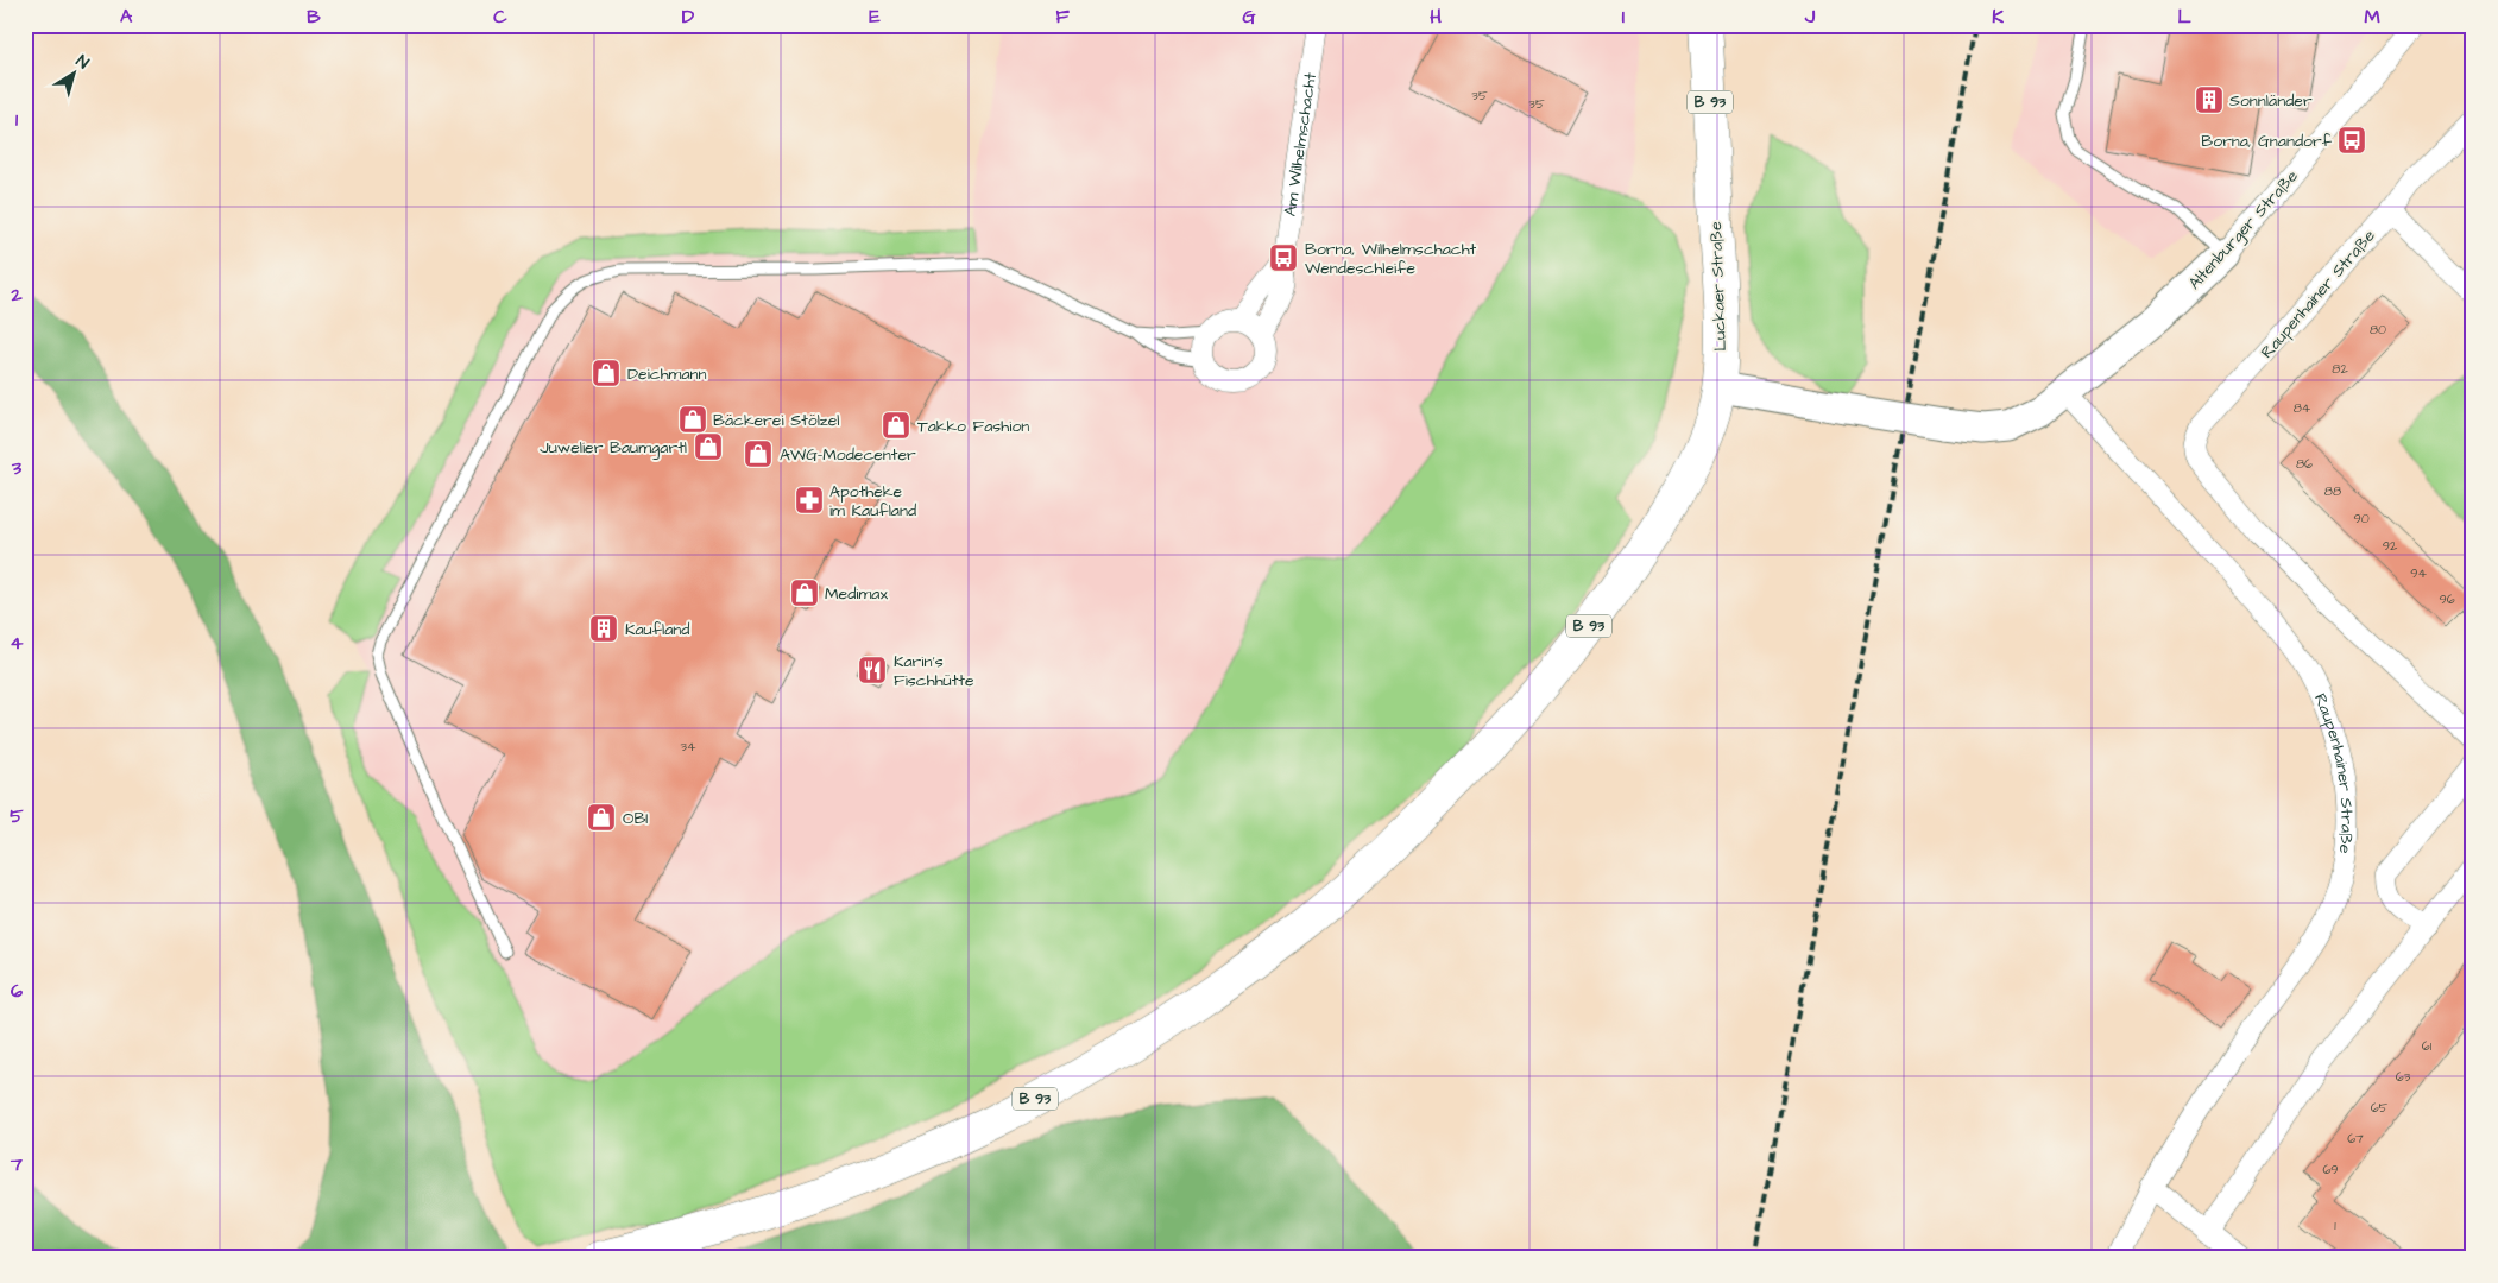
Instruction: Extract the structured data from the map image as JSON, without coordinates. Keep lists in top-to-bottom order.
{
  "streets": {
    "main road": ["B 93", "Luckaer Straße"],
    "street": ["Am Wilhelmschacht", "Altenburger Straße", "Raupenhainer Straße"]
  },
  "crossings": [
    ["Altenburger Straße", "Luckaer Straße"],
    ["Altenburger Straße", "Raupenhainer Straße"]
  ],
  "places": {
    "building": ["Sonnländer", "Kaufland"],
    "bus stop": ["Borna, Gnandorf", "Borna, Wilhelmschacht Wendeschleife"],
    "shop": [
      "Deichmann",
      "Bäckerei Stölzel",
      "Takko Fashion",
      "Juwelier Baumgartl",
      "AWG-Modecenter",
      "Medimax",
      "OBI"
    ],
    "pharmacy": ["Apotheke im Kaufland"],
    "restaurant": ["Karin's Fischhütte"]
  },
  "house_numbers": [
    "35",
    "35",
    "80",
    "82",
    "84",
    "86",
    "88",
    "90",
    "92",
    "94",
    "96",
    "34",
    "61",
    "63",
    "65",
    "67",
    "69",
    "1"
  ],
  "north": "top right",
  "grid": {
    "columns": [
      "A",
      "B",
      "C",
      "D",
      "E",
      "F",
      "G",
      "H",
      "I",
      "J",
      "K",
      "L",
      "M"
    ],
    "rows": [
      "1",
      "2",
      "3",
      "4",
      "5",
      "6",
      "7"
    ]
  }
}
